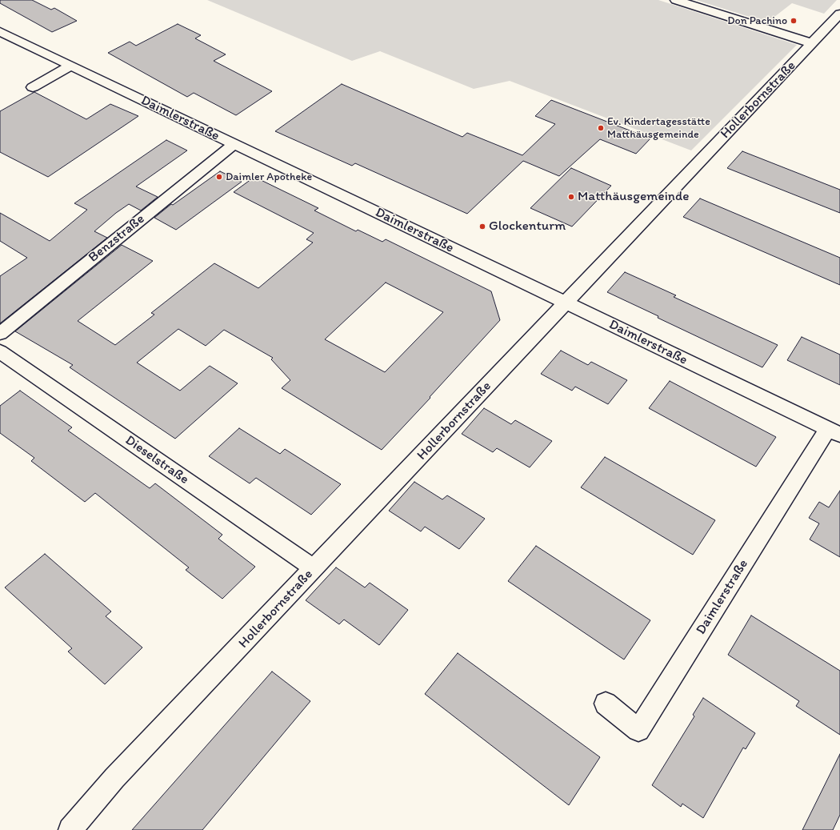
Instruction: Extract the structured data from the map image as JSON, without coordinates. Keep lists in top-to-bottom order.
{
  "streets": {
    "street": [
      "Hollerbornstraße",
      "Daimlerstraße",
      "Benzstraße",
      "Dieselstraße"
    ]
  },
  "crossings": [
    ["Hollerbornstraße", "Daimlerstraße"],
    ["Hollerbornstraße", "Dieselstraße"],
    ["Daimlerstraße", "Benzstraße"]
  ],
  "places": [
    "Don Pachino",
    "Ev. Kindertagesstätte Matthäusgemeinde",
    "Daimler Apotheke",
    "Matthäusgemeinde",
    "Glockenturm"
  ]
}
